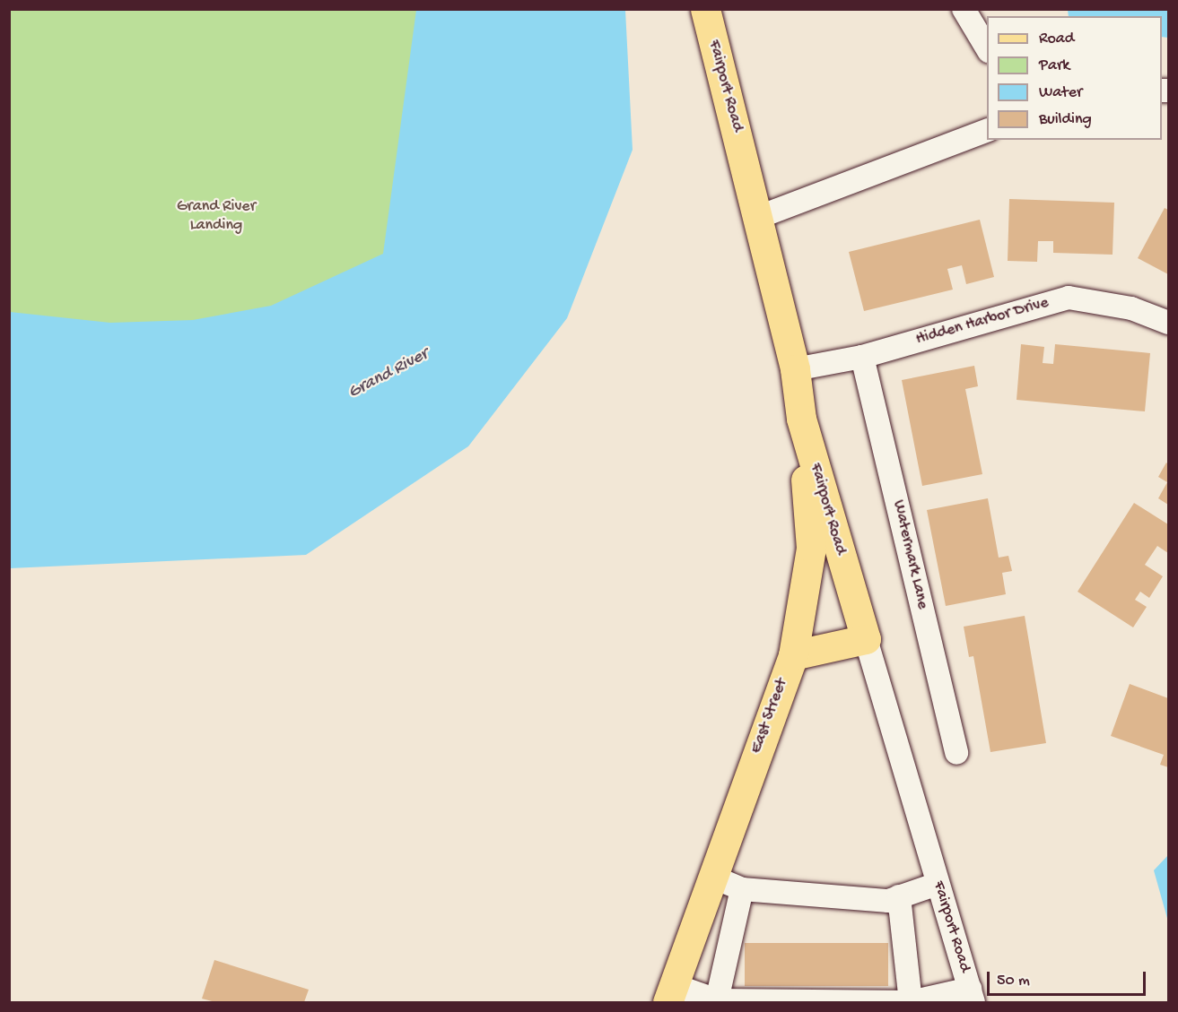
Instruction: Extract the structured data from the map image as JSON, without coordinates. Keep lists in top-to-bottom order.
{
  "streets": {
    "main road": ["Fairport Road", "East Street"],
    "street": ["Hidden Harbor Drive", "Watermark Lane"]
  },
  "crossings": [
    ["Fairport Road", "Hidden Harbor Drive"],
    ["Fairport Road", "East Street"],
    ["Hidden Harbor Drive", "Watermark Lane"]
  ],
  "water": ["Grand River"],
  "parks": ["Grand River Landing"],
  "legend": [
    "Road",
    "Park",
    "Water",
    "Building"
  ],
  "scale_bar": "50 m"
}
